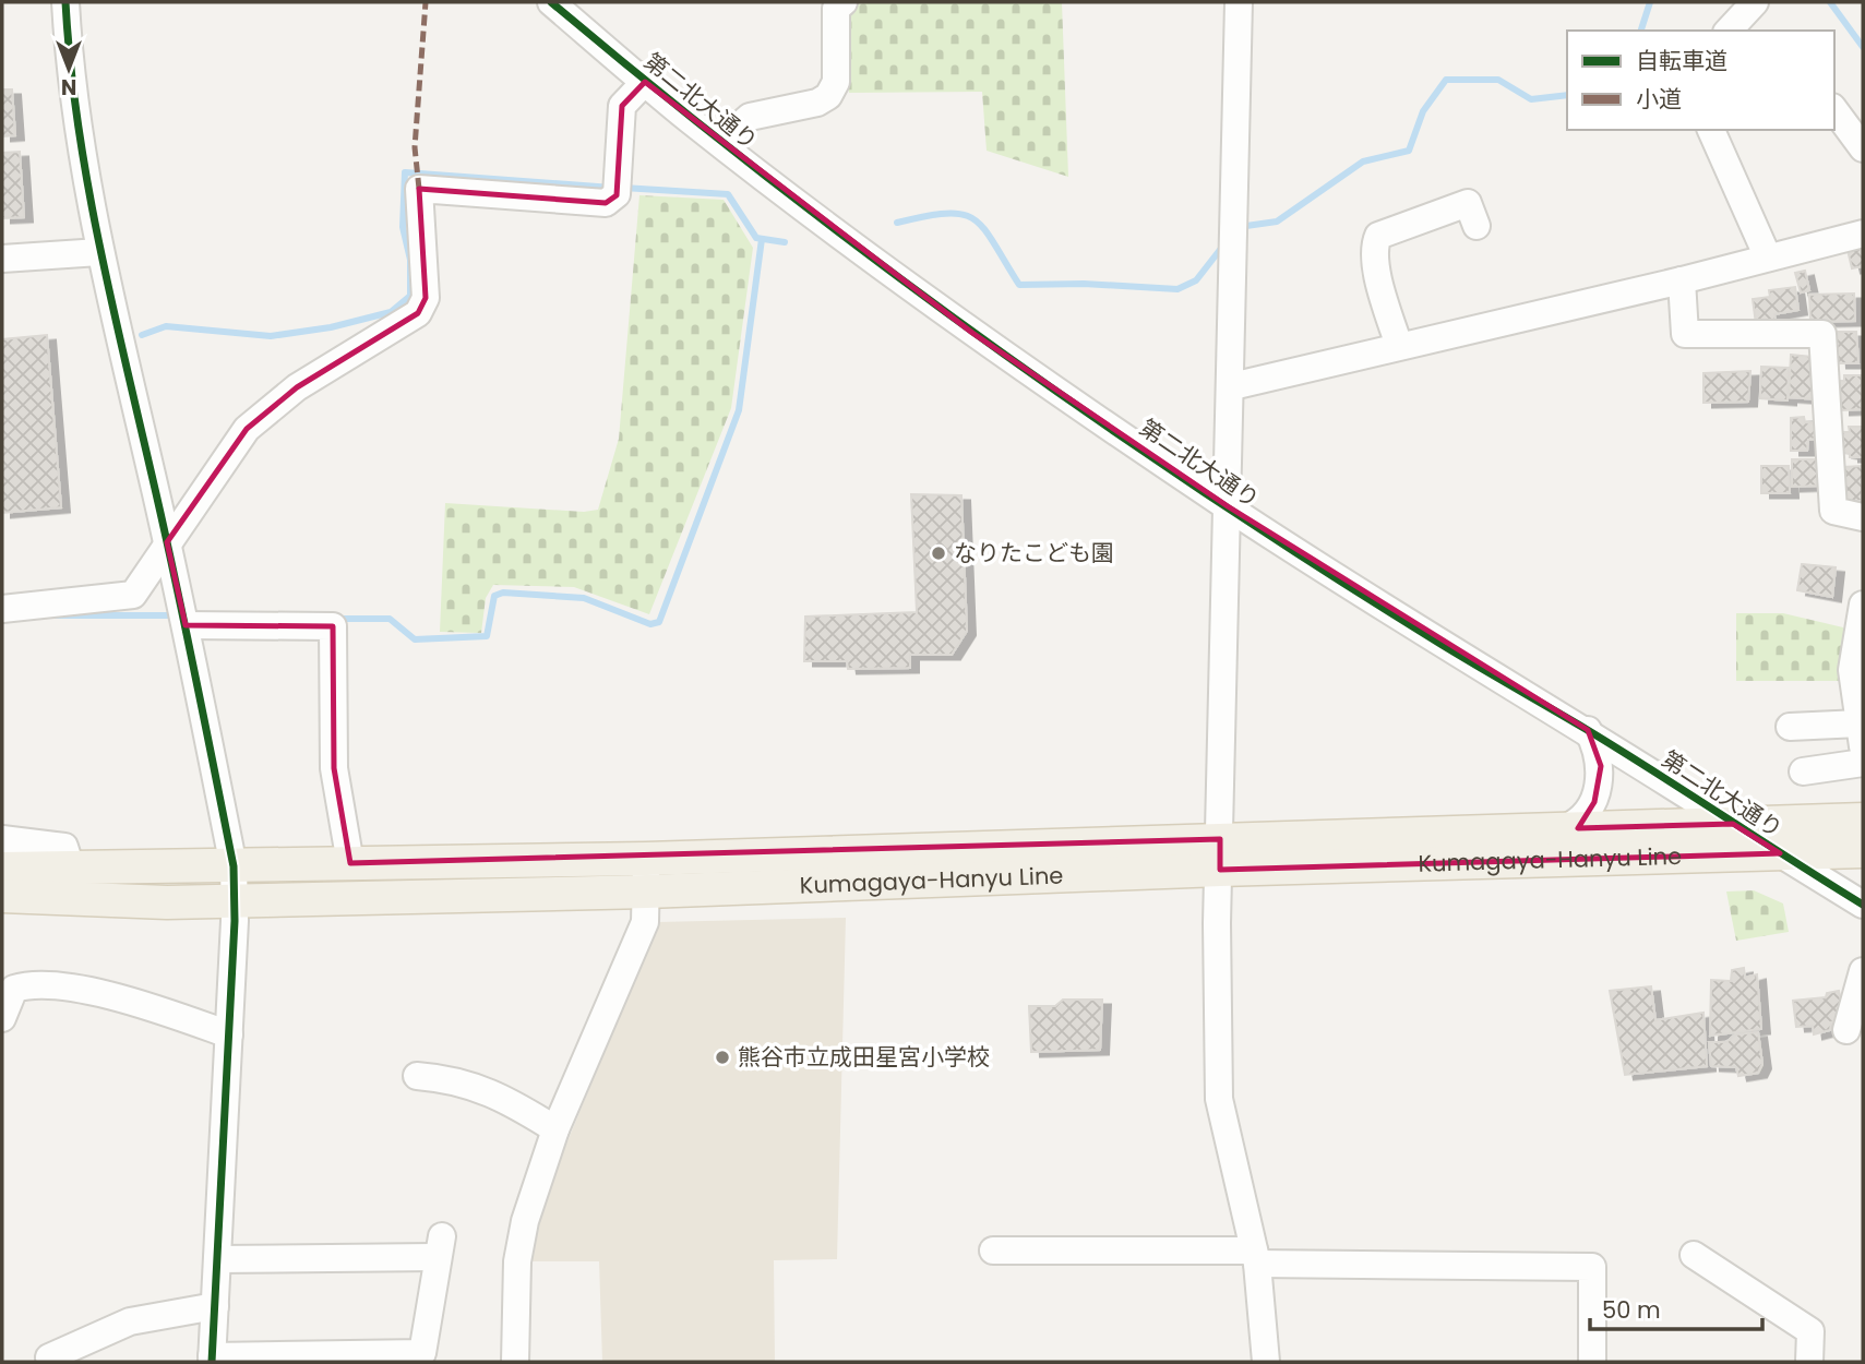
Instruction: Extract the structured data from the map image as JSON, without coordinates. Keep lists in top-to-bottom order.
{
  "streets": {
    "main road": ["Kumagaya-Hanyu Line"],
    "street": ["第二北大通り"]
  },
  "crossings": [
    ["第二北大通り", "Kumagaya-Hanyu Line"]
  ],
  "places": ["なりたこども園", "熊谷市立成田星宮小学校"],
  "legend": ["自転車道", "小道"],
  "scale_bar": "50 m",
  "north": "bottom"
}
